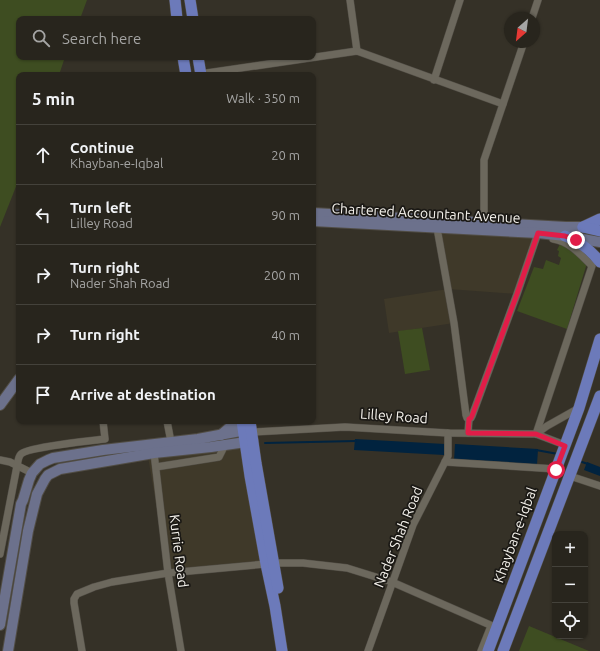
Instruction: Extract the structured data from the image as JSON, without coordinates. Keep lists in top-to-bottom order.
{
  "streets": {
    "main road": ["Chartered Accountant Avenue", "Lilley Road", "Khayban-e-Iqbal"],
    "street": ["Nader Shah Road", "Kurrie Road"]
  },
  "crossings": [
    ["Lilley Road", "Khayban-e-Iqbal"],
    ["Lilley Road", "Nader Shah Road"],
    ["Lilley Road", "Kurrie Road"]
  ],
  "north": "bottom left",
  "page": {
    "search": "Search here",
    "heading": ["5 min", "Walk · 350 m"],
    "list": [
      ["Continue", "Khayban-e-Iqbal", "20 m"],
      ["Turn left", "Lilley Road", "90 m"],
      ["Turn right", "Nader Shah Road", "200 m"],
      ["Turn right", "40 m"],
      "Arrive at destination"
    ],
    "map_buttons": ["+", "−"]
  }
}
